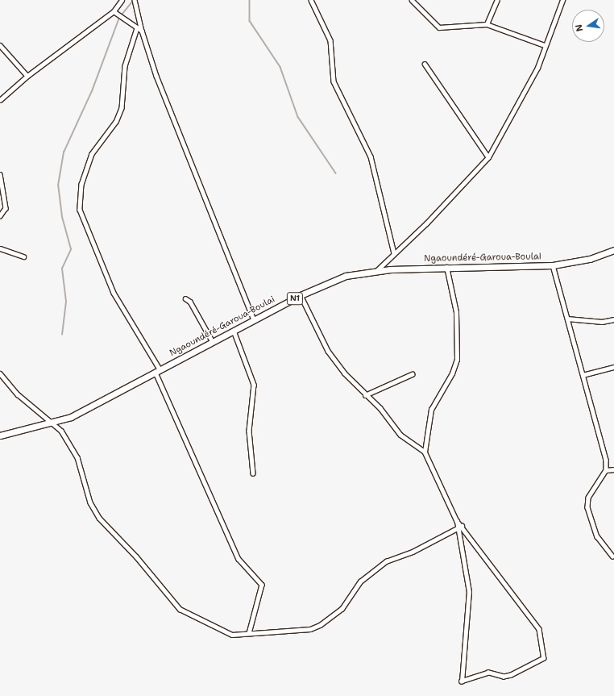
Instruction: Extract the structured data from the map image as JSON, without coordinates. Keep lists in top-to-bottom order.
{
  "streets": {
    "highway": ["Ngaoundéré-Garoua-Boulai", "N1"]
  },
  "north": "left"
}
